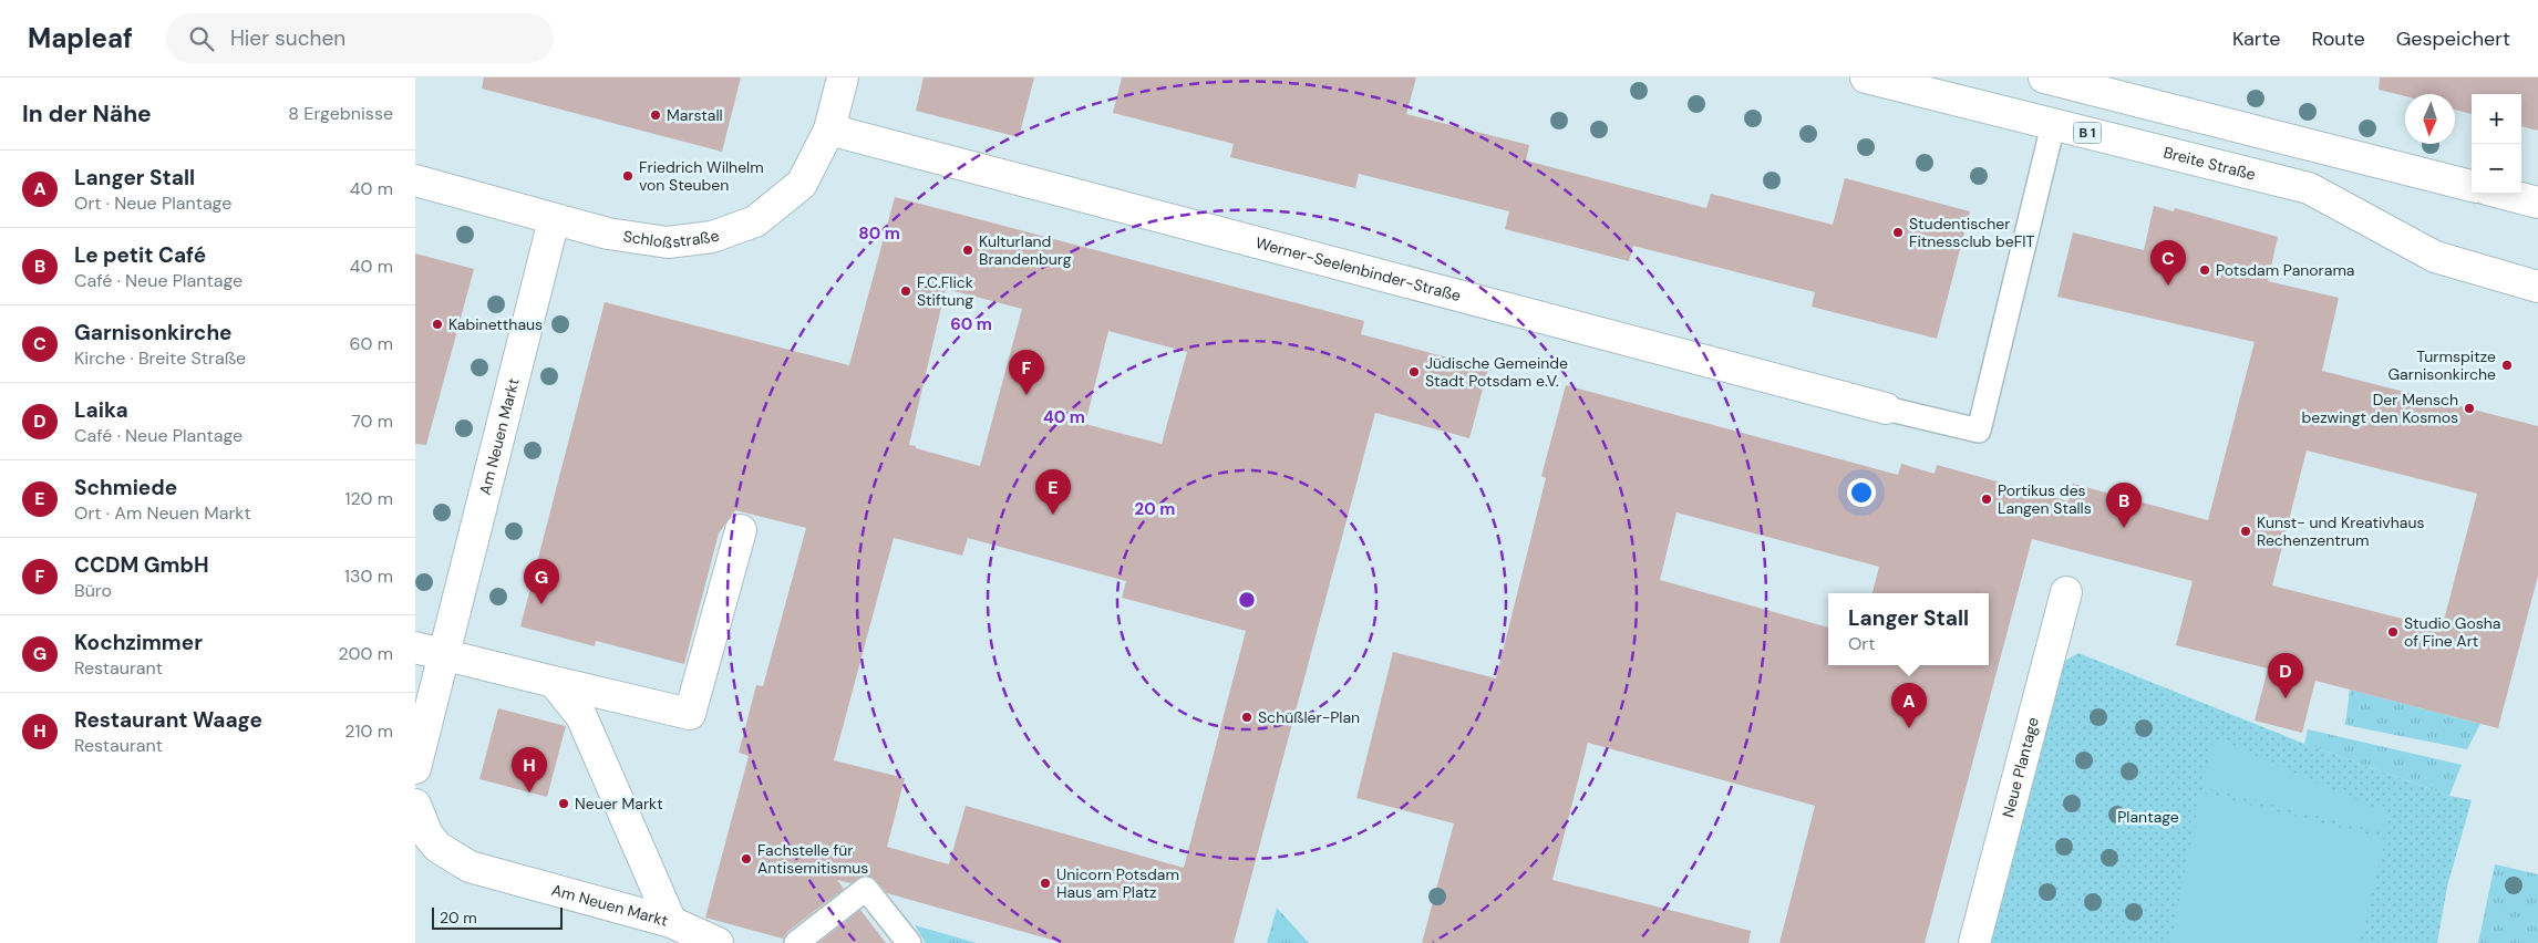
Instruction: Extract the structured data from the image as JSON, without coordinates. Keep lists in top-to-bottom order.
{
  "streets": {
    "street": [
      "B 1",
      "Breite Straße",
      "Schloßstraße",
      "Werner-Seelenbinder-Straße",
      "Am Neuen Markt",
      "Neue Plantage"
    ]
  },
  "crossings": [
    ["Schloßstraße", "Werner-Seelenbinder-Straße"],
    ["Schloßstraße", "Am Neuen Markt"]
  ],
  "parks": ["Plantage"],
  "places": [
    "Marstall",
    "Friedrich Wilhelm von Steuben",
    "Studentischer Fitnessclub beFIT",
    "Kulturland Brandenburg",
    "Potsdam Panorama",
    "F.C.Flick Stiftung",
    "Kabinetthaus",
    "Turmspitze Garnisonkirche",
    "Jüdische Gemeinde Stadt Potsdam e.V.",
    "Der Mensch bezwingt den Kosmos",
    "Portikus des Langen Stalls",
    "Kunst- und Kreativhaus Rechenzentrum",
    "Studio Gosha of Fine Art",
    "Schüßler-Plan",
    "Neuer Markt",
    "Fachstelle für Antisemitismus",
    "Unicorn Potsdam Haus am Platz"
  ],
  "scale_bar": "20 m",
  "north": "bottom",
  "page": {
    "header": "Mapleaf",
    "search": "Hier suchen",
    "nav": ["Karte", "Route", "Gespeichert"],
    "heading": ["In der Nähe", "8 Ergebnisse"],
    "map_buttons": ["+", "−"],
    "list": [
      {
        "mark": "A",
        "name": "Langer Stall",
        "note": "Ort · Neue Plantage",
        "value": "40 m"
      },
      {
        "mark": "B",
        "name": "Le petit Café",
        "note": "Café · Neue Plantage",
        "value": "40 m"
      },
      {
        "mark": "C",
        "name": "Garnisonkirche",
        "note": "Kirche · Breite Straße",
        "value": "60 m"
      },
      {
        "mark": "D",
        "name": "Laika",
        "note": "Café · Neue Plantage",
        "value": "70 m"
      },
      {
        "mark": "E",
        "name": "Schmiede",
        "note": "Ort · Am Neuen Markt",
        "value": "120 m"
      },
      {
        "mark": "F",
        "name": "CCDM GmbH",
        "note": "Büro",
        "value": "130 m"
      },
      {
        "mark": "G",
        "name": "Kochzimmer",
        "note": "Restaurant",
        "value": "200 m"
      },
      {
        "mark": "H",
        "name": "Restaurant Waage",
        "note": "Restaurant",
        "value": "210 m"
      }
    ],
    "pins": [
      "C",
      "F",
      "E",
      "B",
      "G",
      "D",
      "A",
      "H"
    ],
    "popup": ["Langer Stall", "Ort"],
    "scale": "20 m"
  },
  "rings": [
    "80 m",
    "60 m",
    "40 m",
    "20 m"
  ]
}
